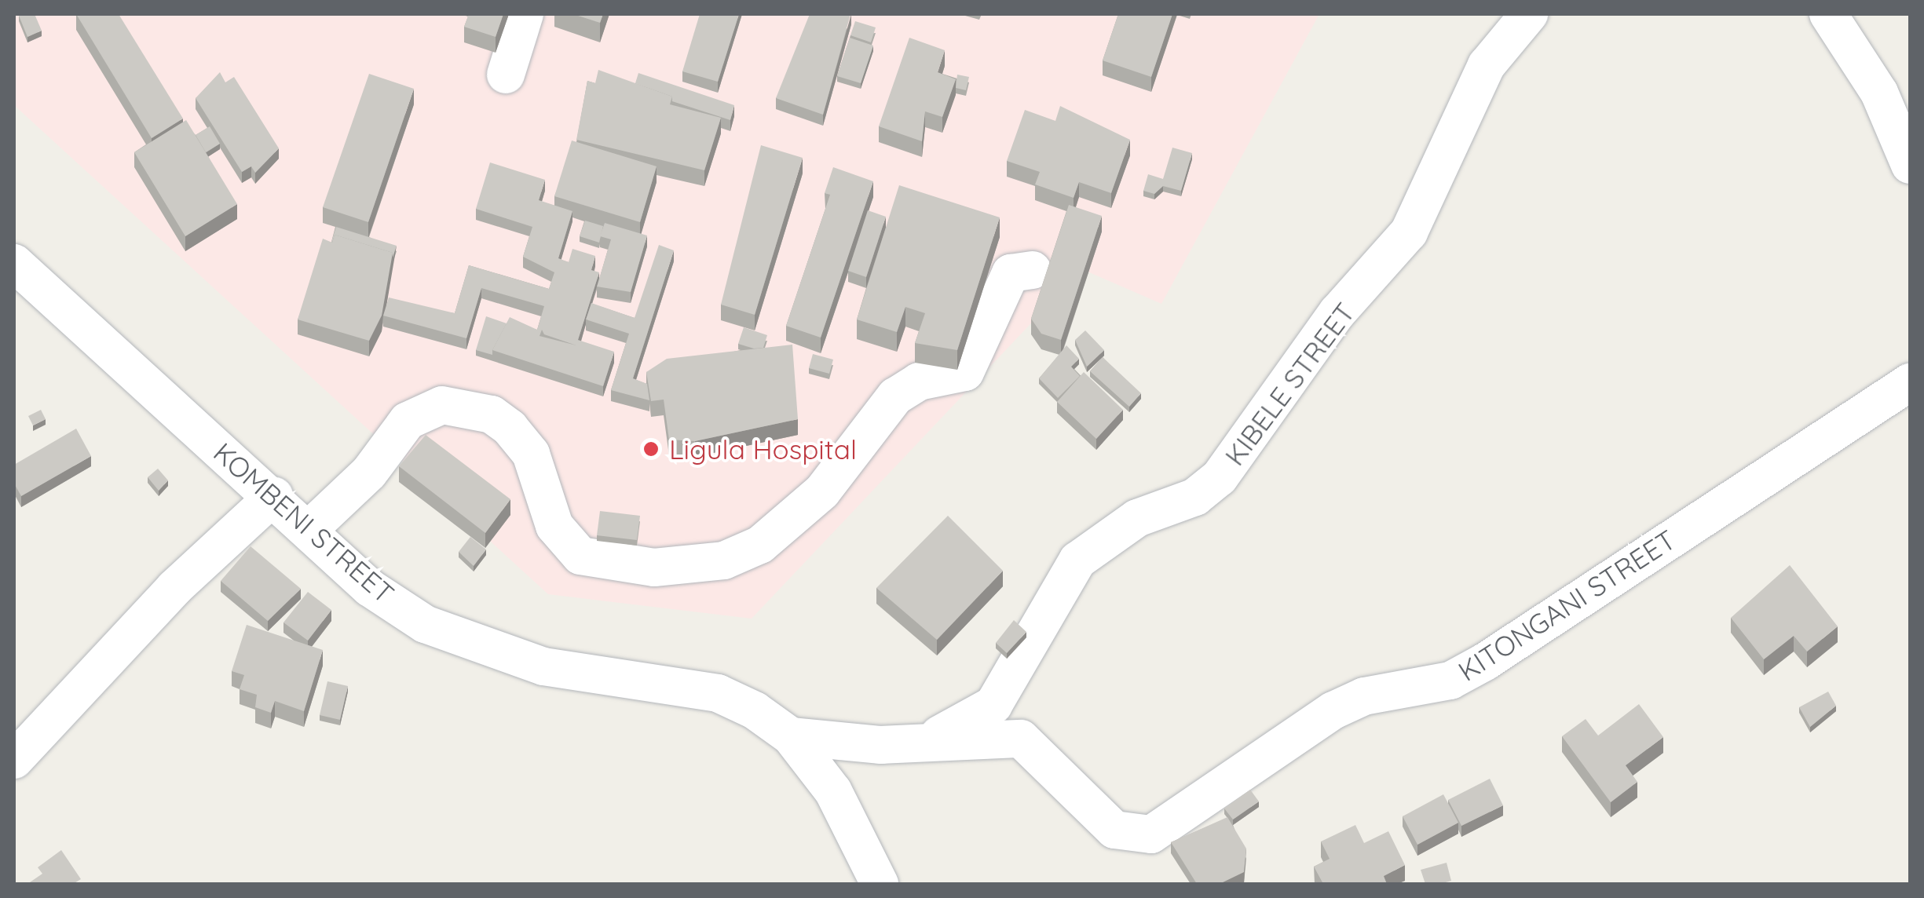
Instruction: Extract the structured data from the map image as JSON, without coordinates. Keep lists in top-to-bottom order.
{
  "streets": {
    "street": ["KIBELE STREET", "KOMBENI STREET", "KITONGANI STREET"]
  },
  "crossings": [
    ["KIBELE STREET", "KITONGANI STREET"],
    ["KOMBENI STREET", "KITONGANI STREET"]
  ],
  "places": ["Ligula Hospital"]
}
